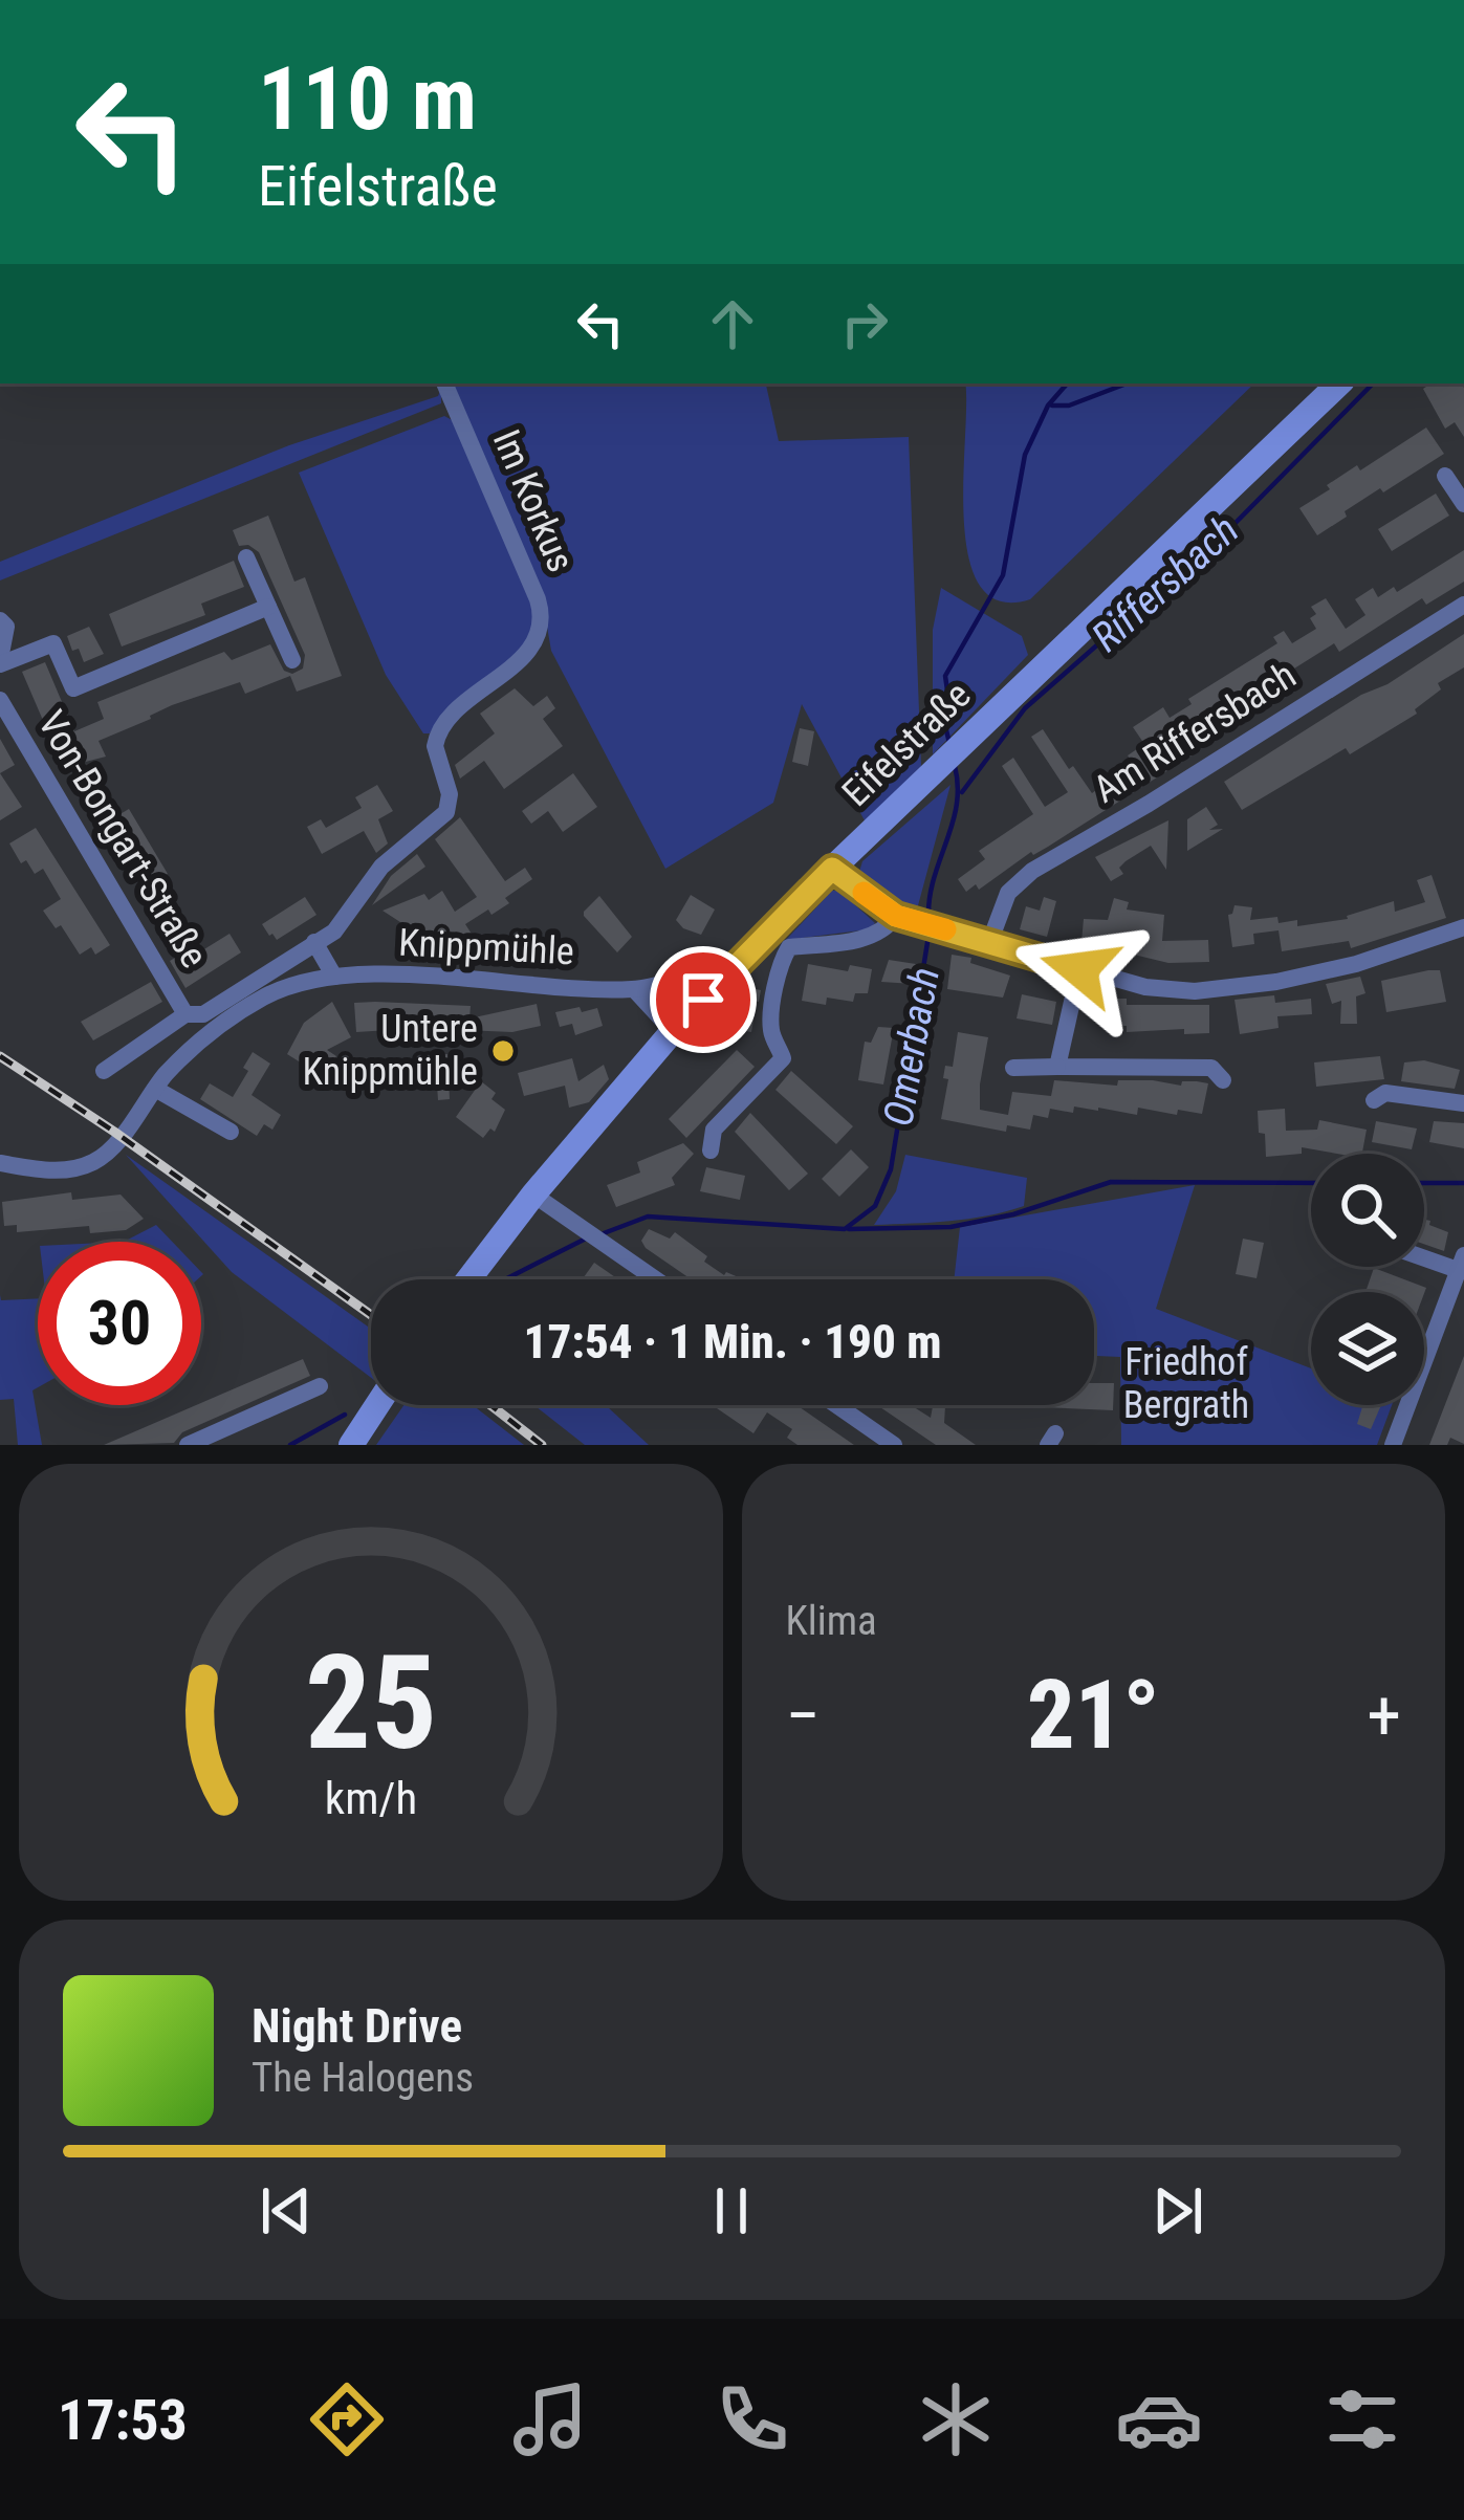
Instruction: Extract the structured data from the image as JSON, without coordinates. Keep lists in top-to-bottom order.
{
  "streets": {
    "main road": ["Eifelstraße"],
    "street": [
      "Im Korkus",
      "Am Riffersbach",
      "Von-Bongart-Straße",
      "Knippmühle"
    ]
  },
  "crossings": [
    ["Im Korkus", "Knippmühle"],
    ["Eifelstraße", "Knippmühle"],
    ["Von-Bongart-Straße", "Knippmühle"]
  ],
  "water": ["Riffersbach", "Omerbach"],
  "parks": ["Friedhof Bergrath"],
  "places": ["Untere Knippmühle"],
  "page": {
    "turn": ["110 m", "Eifelstraße"],
    "limit": "30",
    "trip": "17:54 · 1 Min. · 190 m",
    "tile": "Klima",
    "heat": ["−", "21°", "+"],
    "song": ["Night Drive", "The Halogens"],
    "tabs": "17:53",
    "gauge": ["25", "km/h"]
  }
}
